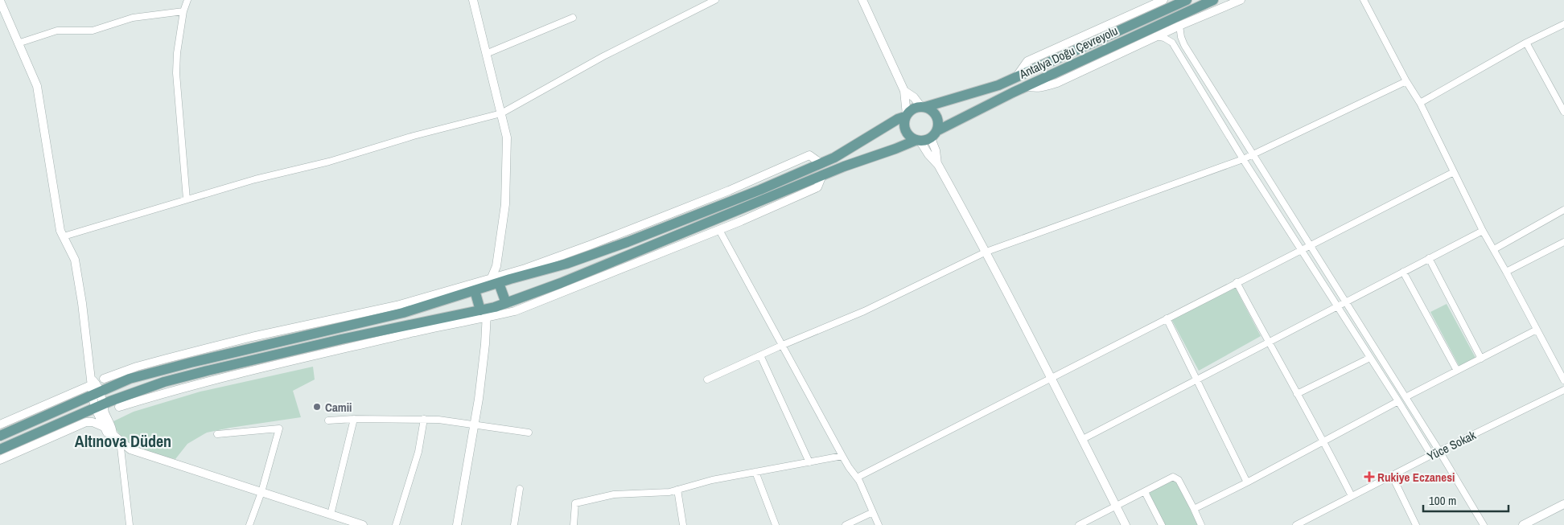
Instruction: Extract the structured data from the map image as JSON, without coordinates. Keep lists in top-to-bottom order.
{
  "streets": {
    "main road": ["Antalya Doğu Çevreyolu"],
    "street": ["Yüce Sokak"]
  },
  "districts": ["Altınova Düden"],
  "places": {
    "other": ["Camii"],
    "health": ["Rukiye Eczanesi"]
  },
  "scale_bar": "100 m"
}
